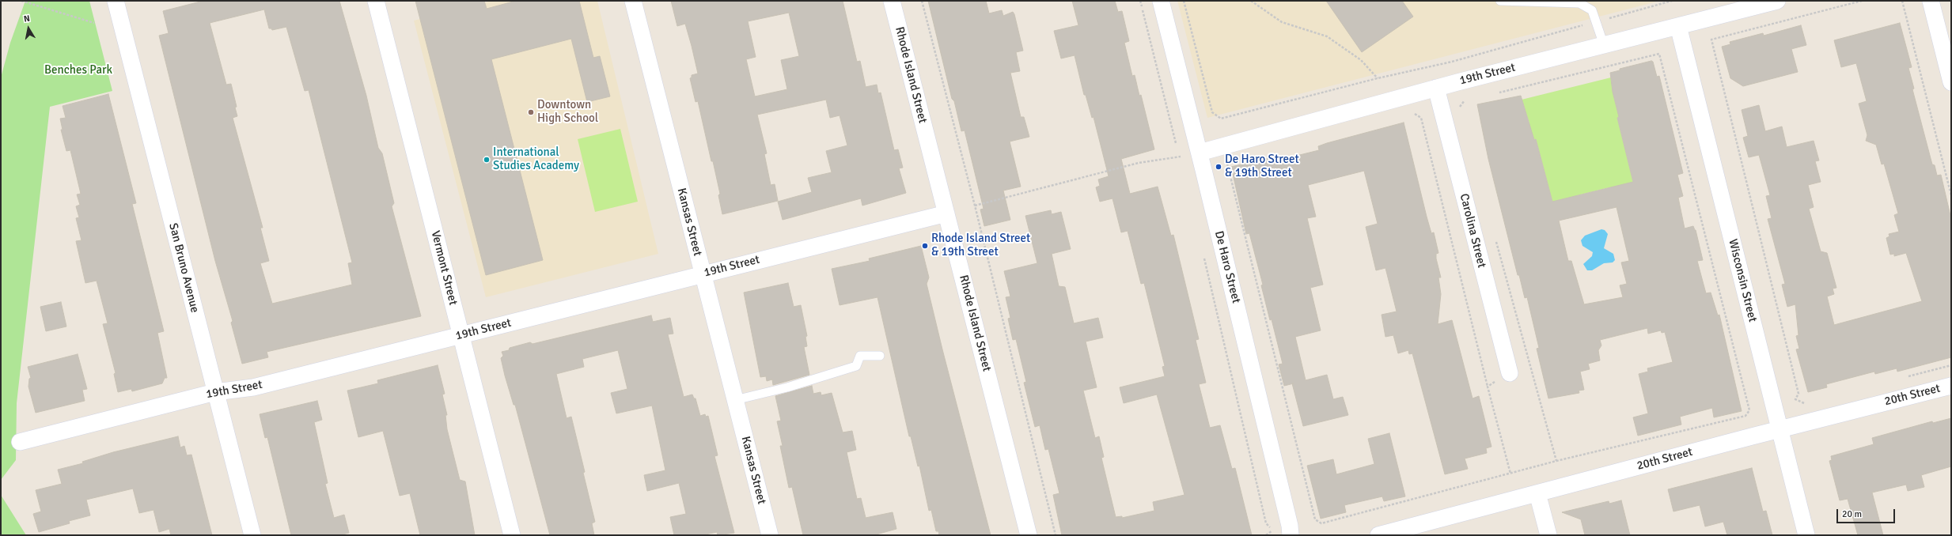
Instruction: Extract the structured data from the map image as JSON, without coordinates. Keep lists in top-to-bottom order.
{
  "streets": {
    "street": [
      "19th Street",
      "Rhode Island Street",
      "Kansas Street",
      "Carolina Street",
      "De Haro Street",
      "San Bruno Avenue",
      "Vermont Street",
      "Wisconsin Street",
      "20th Street"
    ]
  },
  "crossings": [
    ["19th Street", "Rhode Island Street"],
    ["19th Street", "Kansas Street"],
    ["19th Street", "Carolina Street"],
    ["19th Street", "De Haro Street"],
    ["19th Street", "San Bruno Avenue"],
    ["19th Street", "Vermont Street"],
    ["19th Street", "Wisconsin Street"],
    ["Wisconsin Street", "20th Street"]
  ],
  "parks": ["Benches Park"],
  "places": [
    "Downtown High School",
    "International Studies Academy",
    "De Haro Street & 19th Street",
    "Rhode Island Street & 19th Street"
  ],
  "scale_bar": "20 m",
  "north": "top"
}
